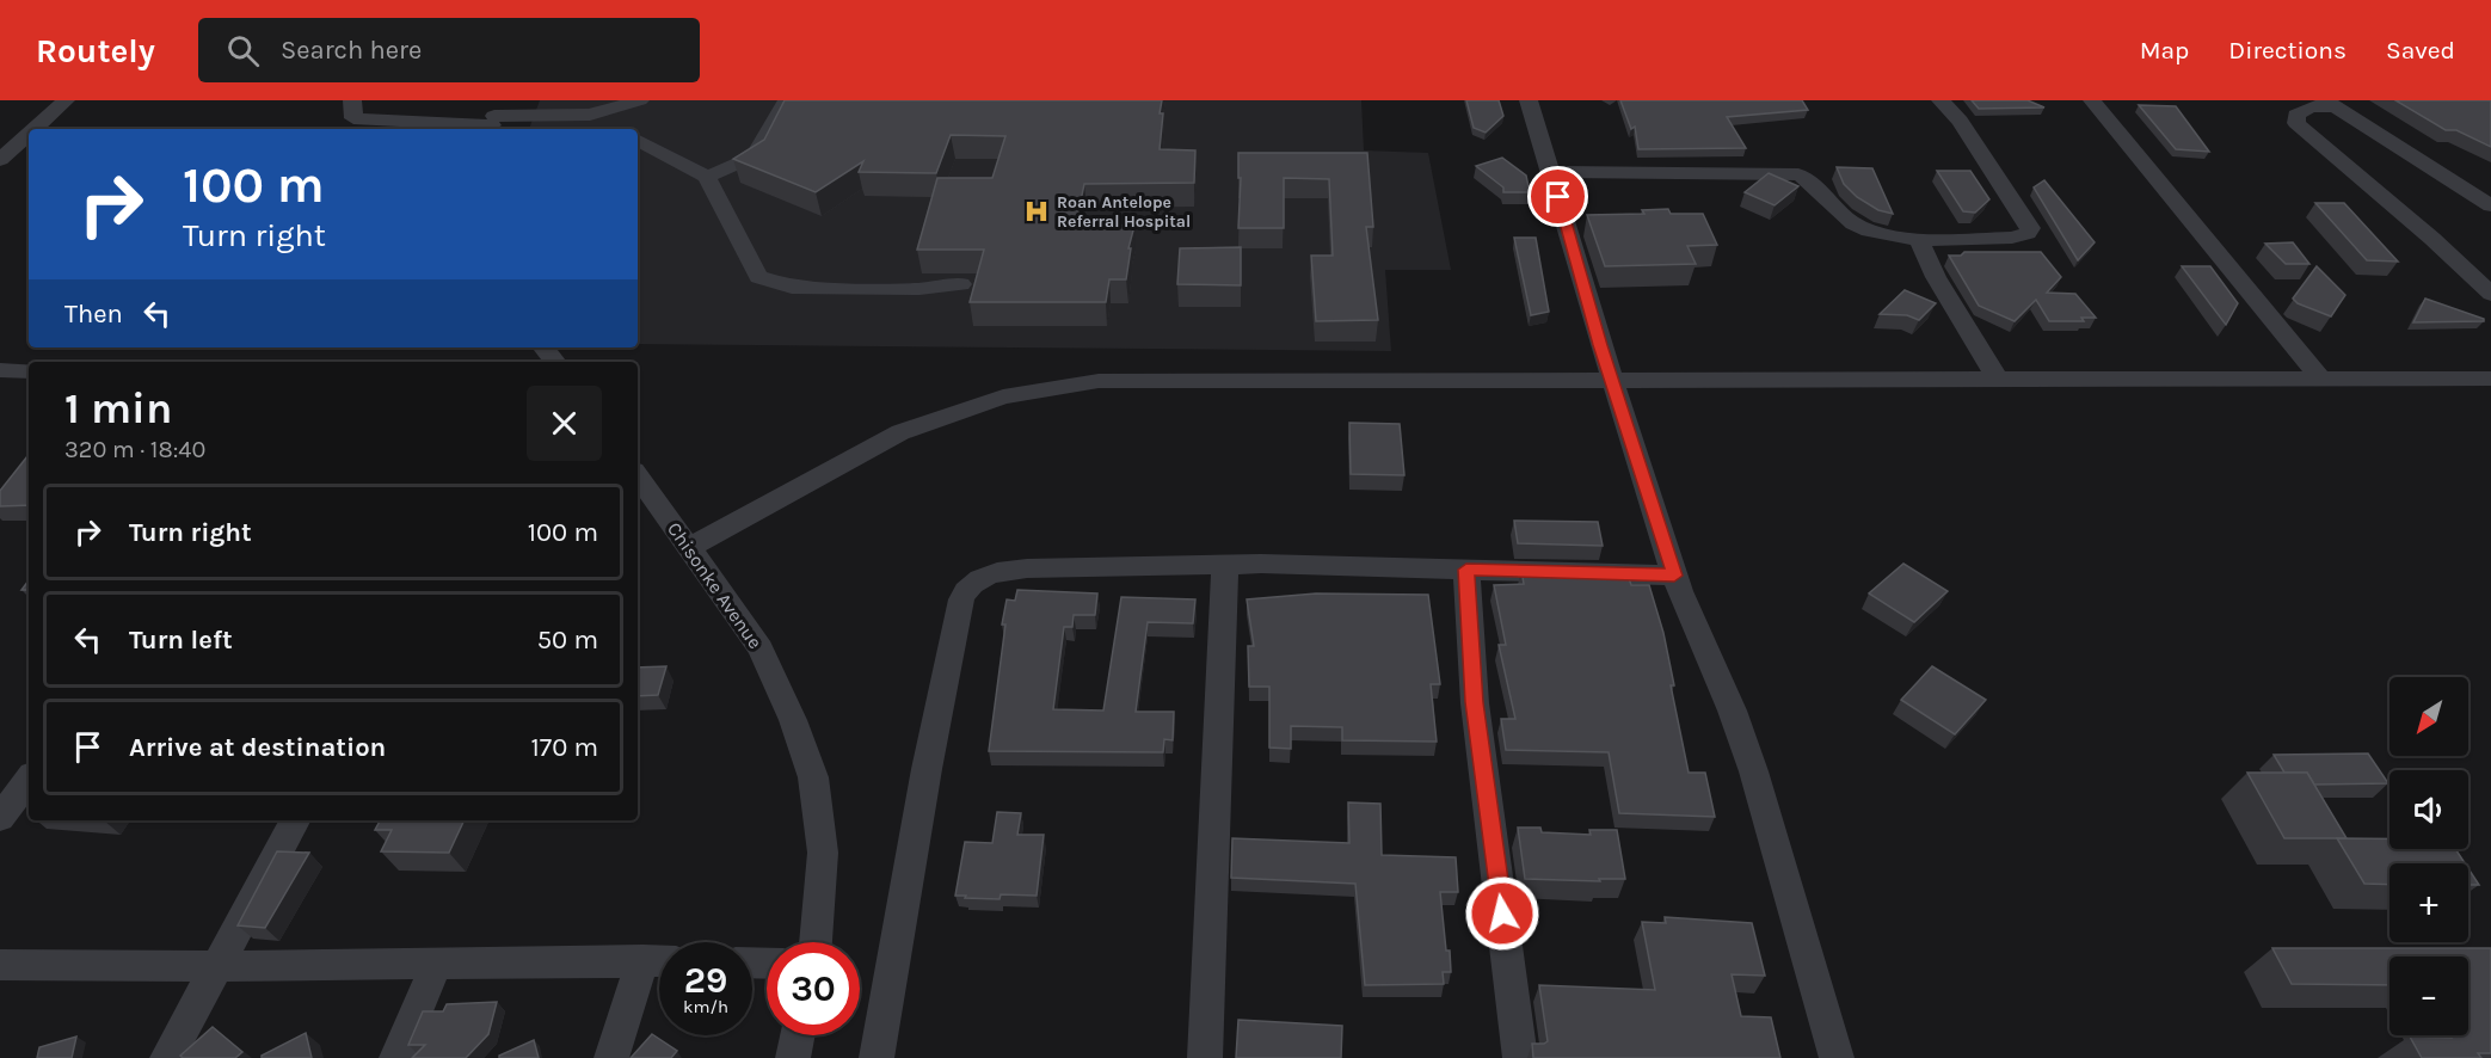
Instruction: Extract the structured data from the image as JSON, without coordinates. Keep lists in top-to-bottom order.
{
  "streets": {
    "street": ["Chisonke Avenue"]
  },
  "places": {
    "hospital": ["Roan Antelope Referral Hospital"]
  },
  "north": "bottom left",
  "page": {
    "header": "Routely",
    "search": "Search here",
    "nav": ["Map", "Directions", "Saved"],
    "turn": ["100 m", "Turn right"],
    "then": "Then",
    "heading": ["1 min", "320 m · 18:40"],
    "list": [
      {
        "name": "Turn right",
        "value": "100 m"
      },
      {
        "name": "Turn left",
        "value": "50 m"
      },
      {
        "name": "Arrive at destination",
        "value": "170 m"
      }
    ],
    "map_buttons": ["+", "−"],
    "speed": "29 km/h",
    "limit": "30"
  }
}
